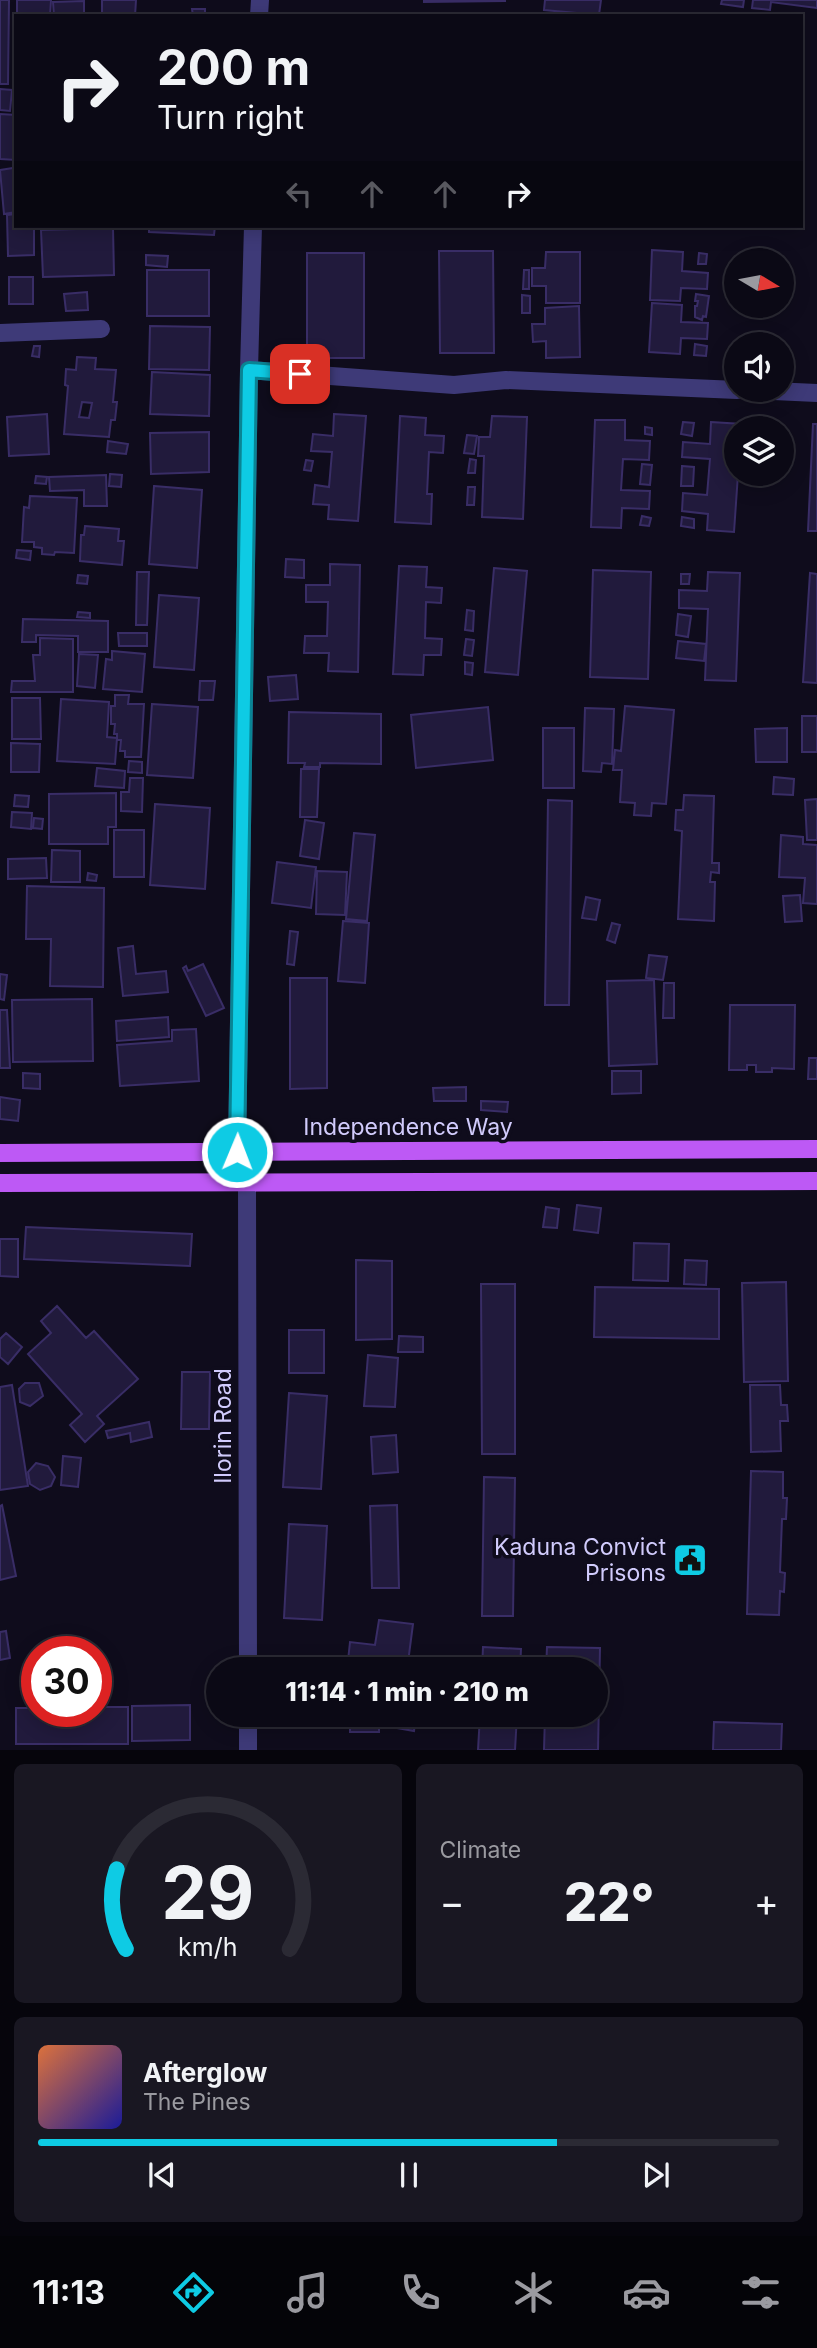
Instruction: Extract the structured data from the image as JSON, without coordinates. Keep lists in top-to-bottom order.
{
  "streets": {
    "main road": ["Independence Way"],
    "street": ["Ilorin Road"]
  },
  "places": {
    "public building": ["Kaduna Convict Prisons"]
  },
  "north": "right",
  "page": {
    "turn": ["200 m", "Turn right"],
    "limit": "30",
    "trip": "11:14 · 1 min · 210 m",
    "tile": "Climate",
    "heat": ["−", "22°", "+"],
    "song": ["Afterglow", "The Pines"],
    "tabs": "11:13",
    "gauge": ["29", "km/h"]
  }
}
